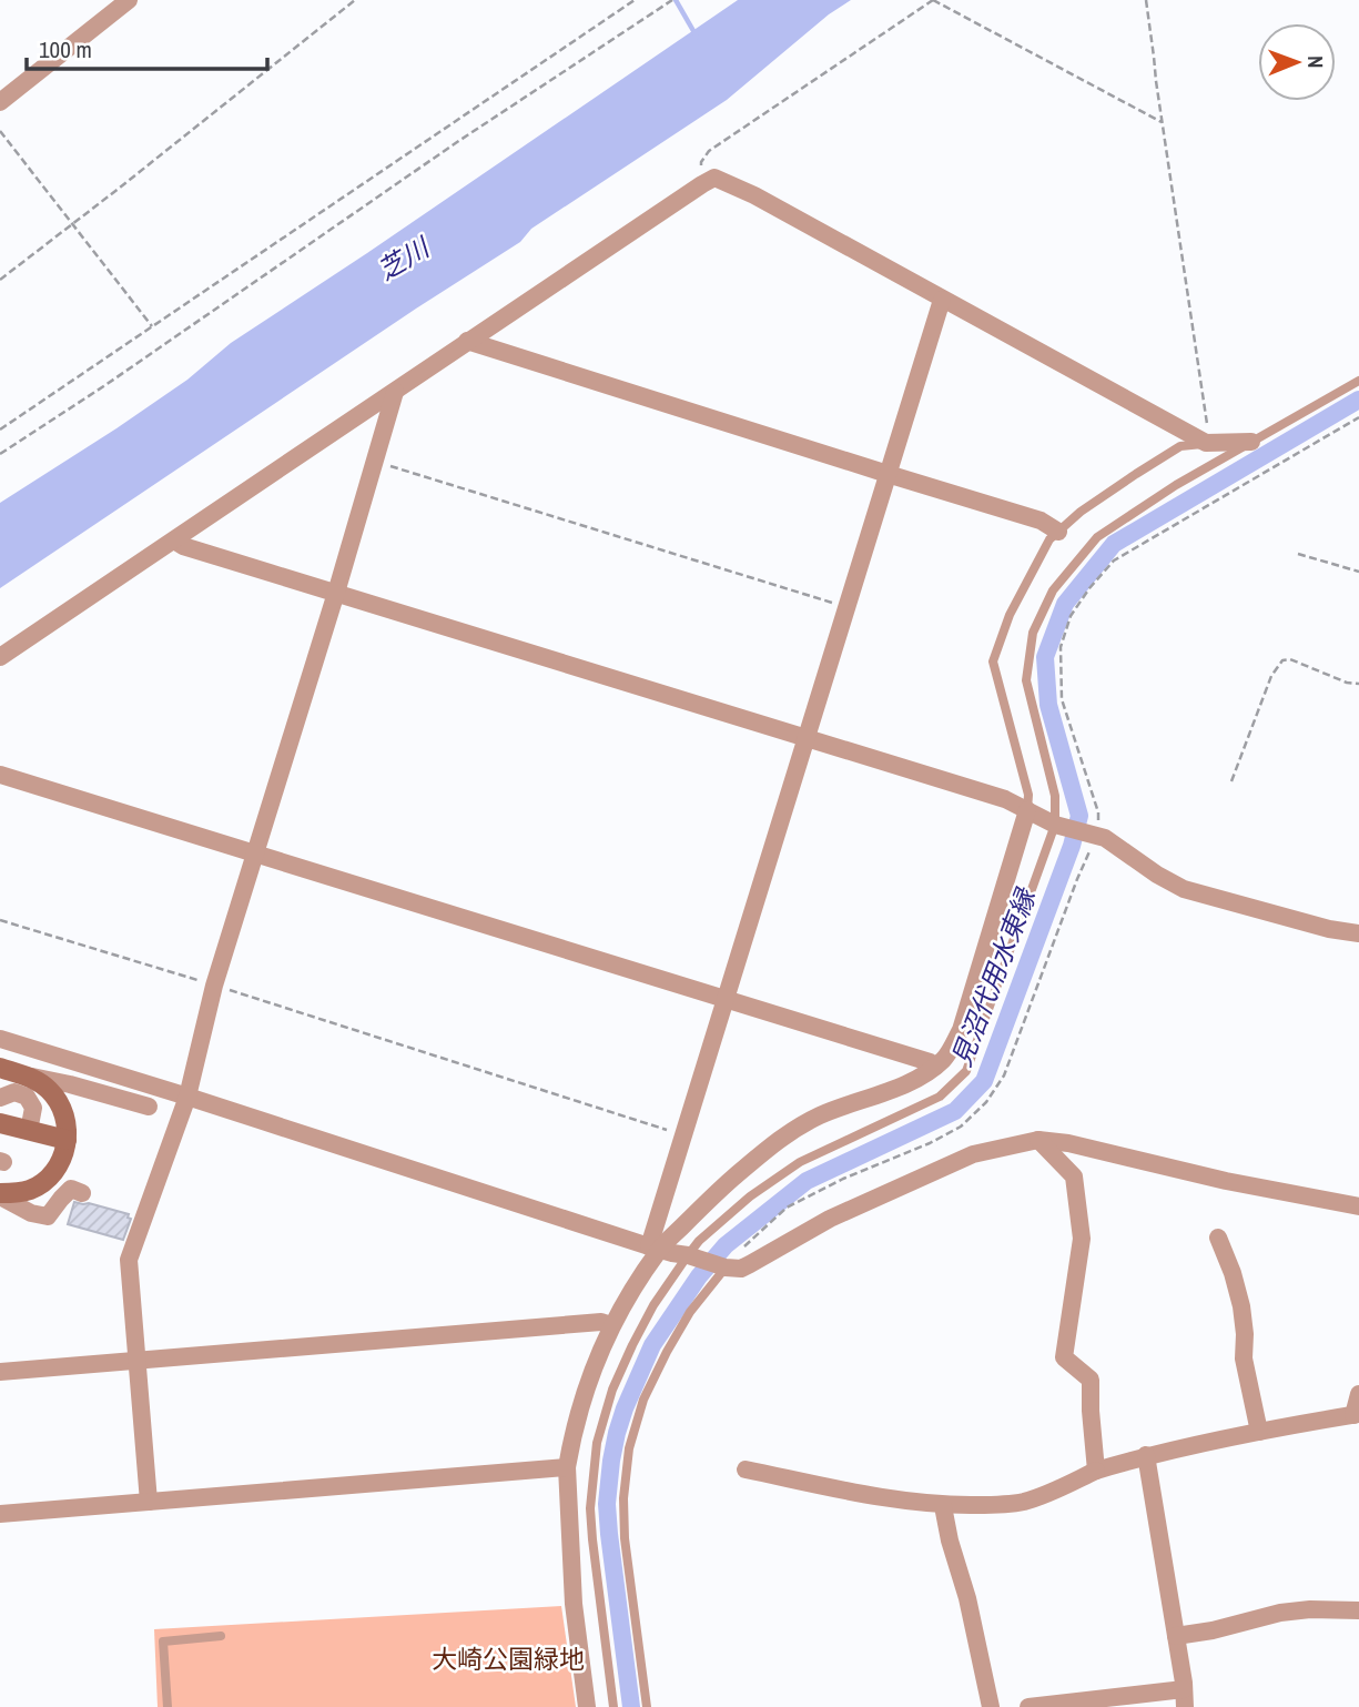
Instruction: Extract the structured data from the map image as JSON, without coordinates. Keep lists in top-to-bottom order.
{
  "water": ["芝川", "見沼代用水東縁"],
  "parks": ["大崎公園緑地"],
  "scale_bar": "100 m",
  "north": "right"
}
